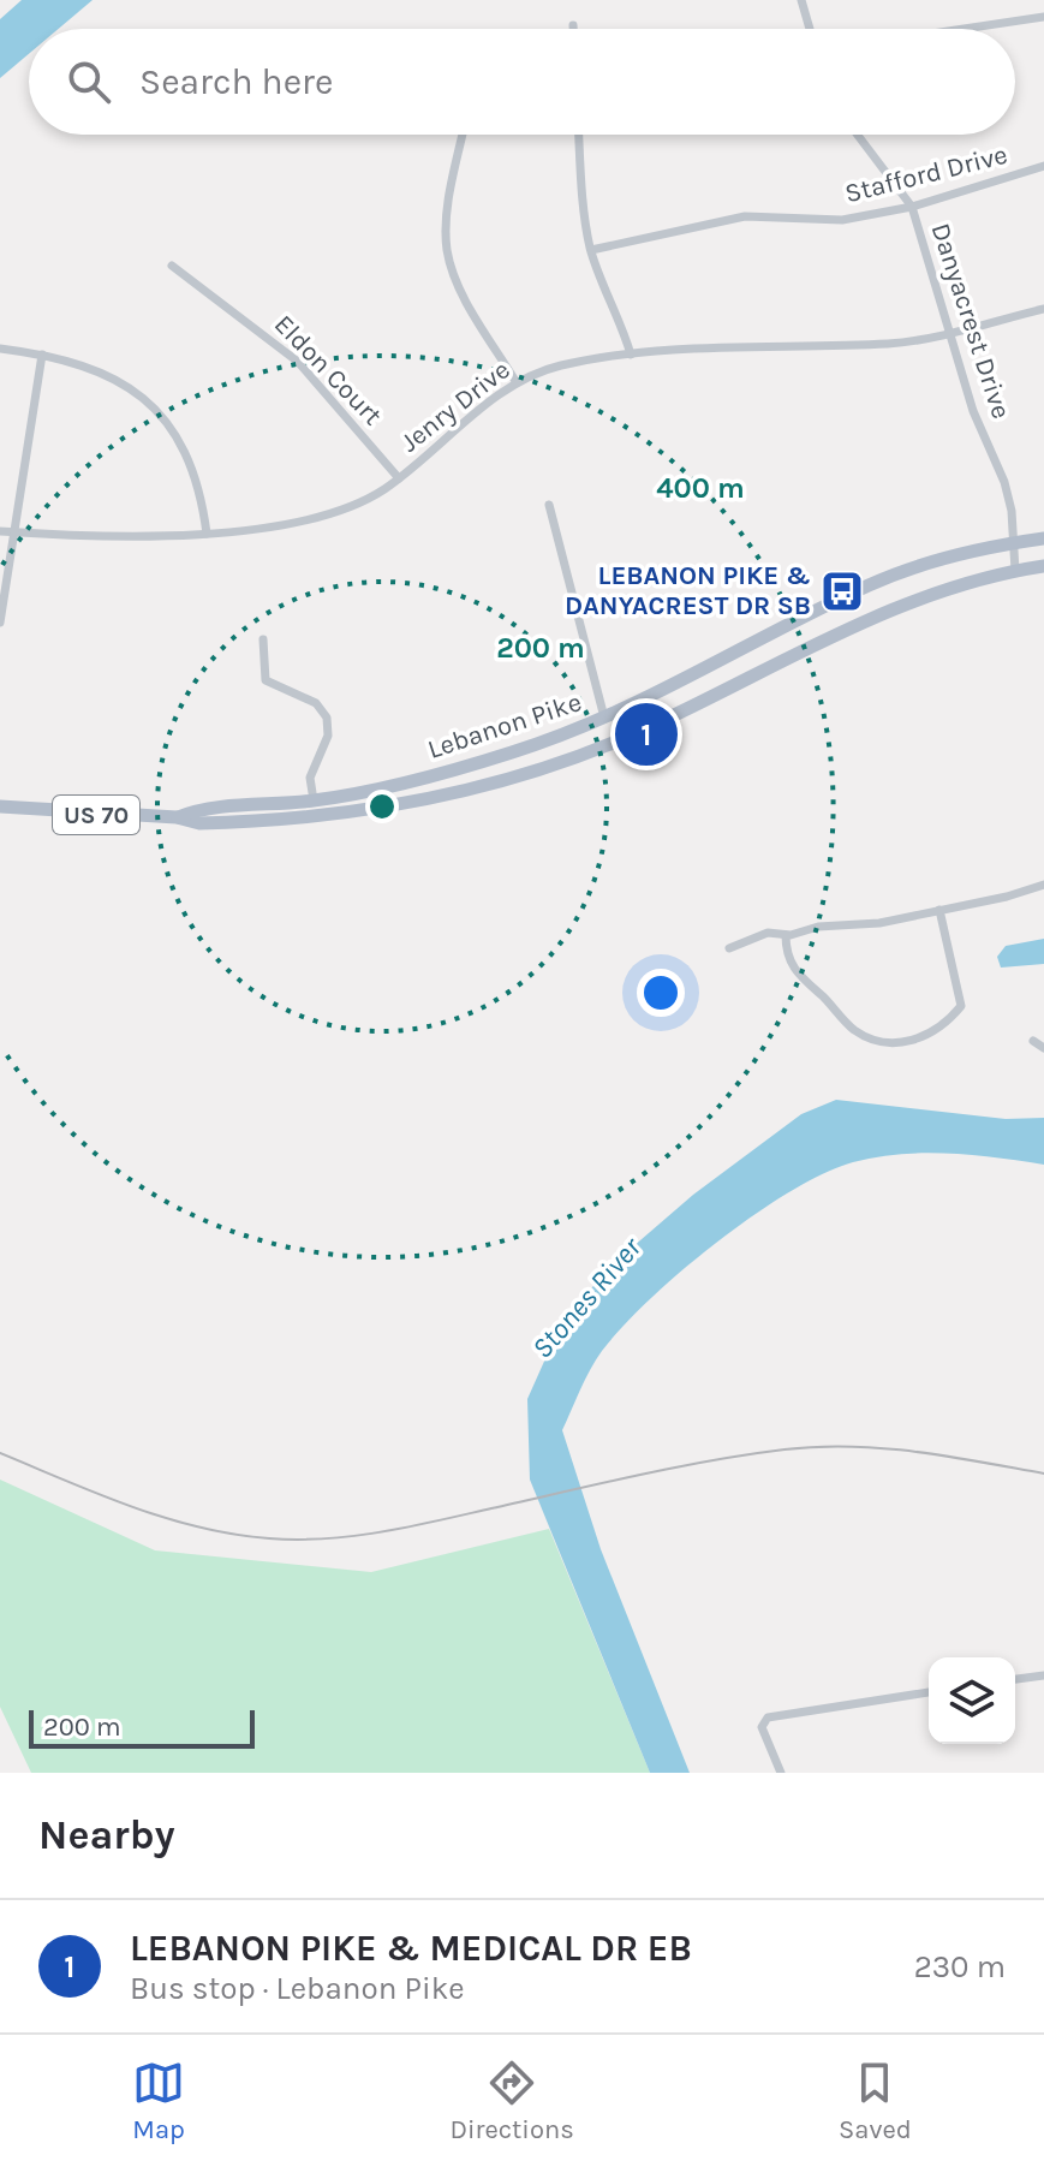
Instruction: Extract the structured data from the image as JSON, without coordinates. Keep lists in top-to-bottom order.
{
  "streets": {
    "main road": ["Lebanon Pike", "US 70"],
    "street": [
      "Stafford Drive",
      "Danyacrest Drive",
      "Eldon Court",
      "Jenry Drive"
    ]
  },
  "crossings": [
    ["Stafford Drive", "Danyacrest Drive"],
    ["Danyacrest Drive", "Jenry Drive"],
    ["Danyacrest Drive", "Lebanon Pike"],
    ["Eldon Court", "Jenry Drive"]
  ],
  "water": ["Stones River"],
  "places": {
    "bus stop": ["LEBANON PIKE & DANYACREST DR SB"]
  },
  "scale_bar": "200 m",
  "page": {
    "search": "Search here",
    "pins": "1",
    "scale": "200 m",
    "heading": "Nearby",
    "list": [
      {
        "mark": "1",
        "name": "LEBANON PIKE & MEDICAL DR EB",
        "note": "Bus stop · Lebanon Pike",
        "value": "230 m"
      }
    ],
    "nav": ["Map", "Directions", "Saved"]
  },
  "rings": ["400 m", "200 m"]
}
